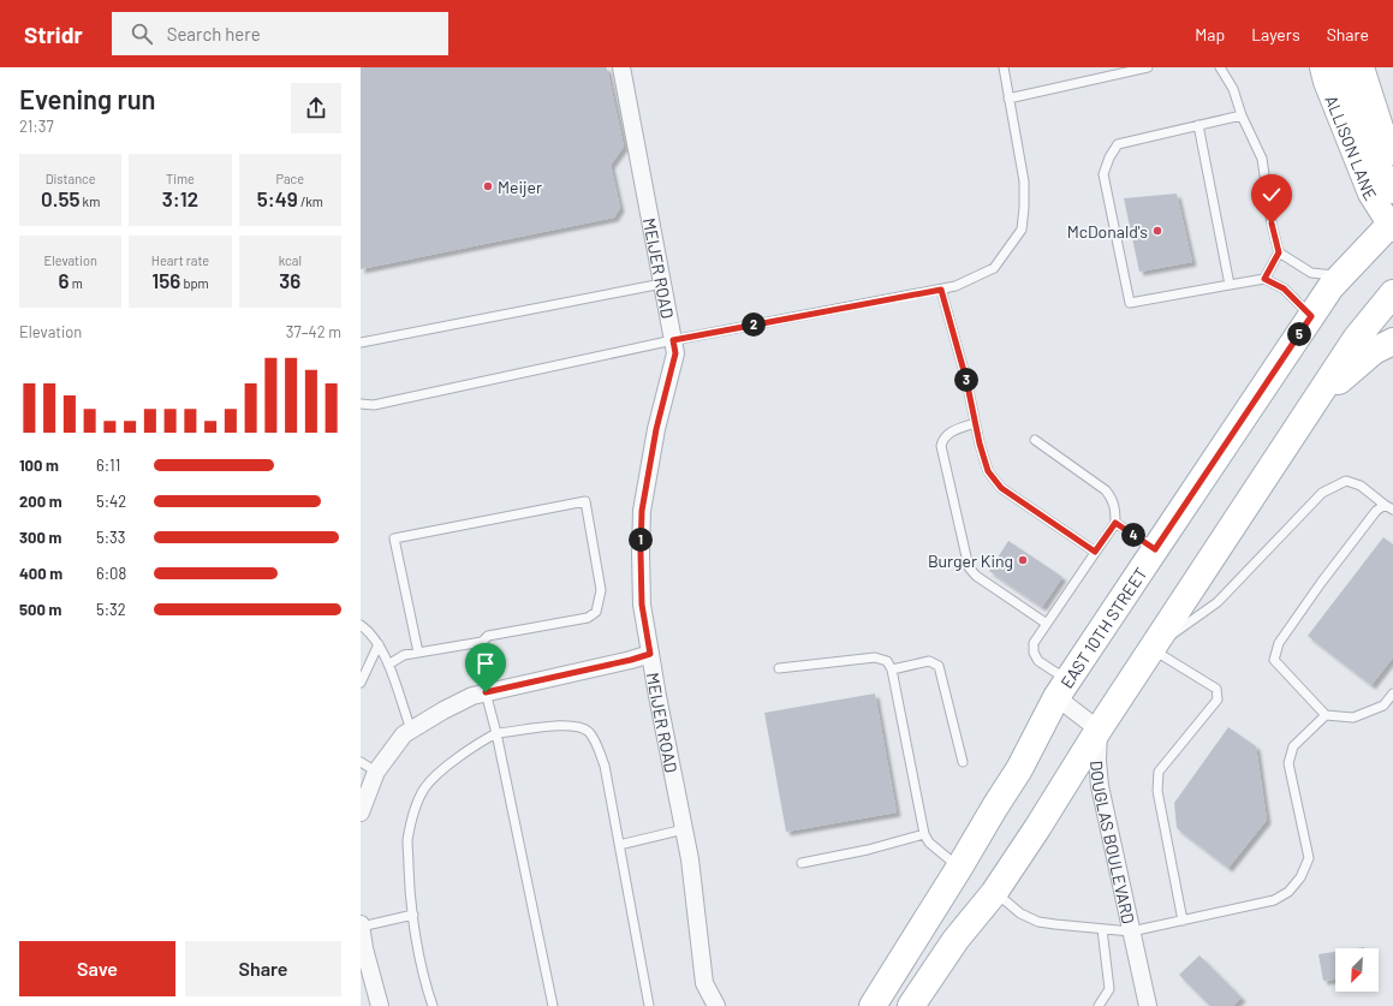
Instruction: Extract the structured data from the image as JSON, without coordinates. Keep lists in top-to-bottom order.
{
  "streets": {
    "main road": ["ALLISON LANE", "EAST 10TH STREET"],
    "street": ["MEIJER ROAD", "DOUGLAS BOULEVARD"]
  },
  "crossings": [
    ["ALLISON LANE", "EAST 10TH STREET"]
  ],
  "places": ["Meijer", "McDonald's", "Burger King"],
  "north": "bottom left",
  "page": {
    "header": "Stridr",
    "search": "Search here",
    "nav": ["Map", "Layers", "Share"],
    "heading": ["Evening run", "21:37"],
    "stats": [
      ["Distance", "0.55 km"],
      ["Time", "3:12"],
      ["Pace", "5:49 /km"],
      ["Elevation", "6 m"],
      ["Heart rate", "156 bpm"],
      ["kcal", "36"]
    ],
    "chart": ["Elevation", "37–42 m"],
    "pins": [
      "2",
      "5",
      "3",
      "4",
      "1"
    ],
    "list": [
      {
        "name": "100 m",
        "note": "6:11"
      },
      {
        "name": "200 m",
        "note": "5:42"
      },
      {
        "name": "300 m",
        "note": "5:33"
      },
      {
        "name": "400 m",
        "note": "6:08"
      },
      {
        "name": "500 m",
        "note": "5:32"
      }
    ],
    "buttons": ["Save", "Share"]
  }
}
